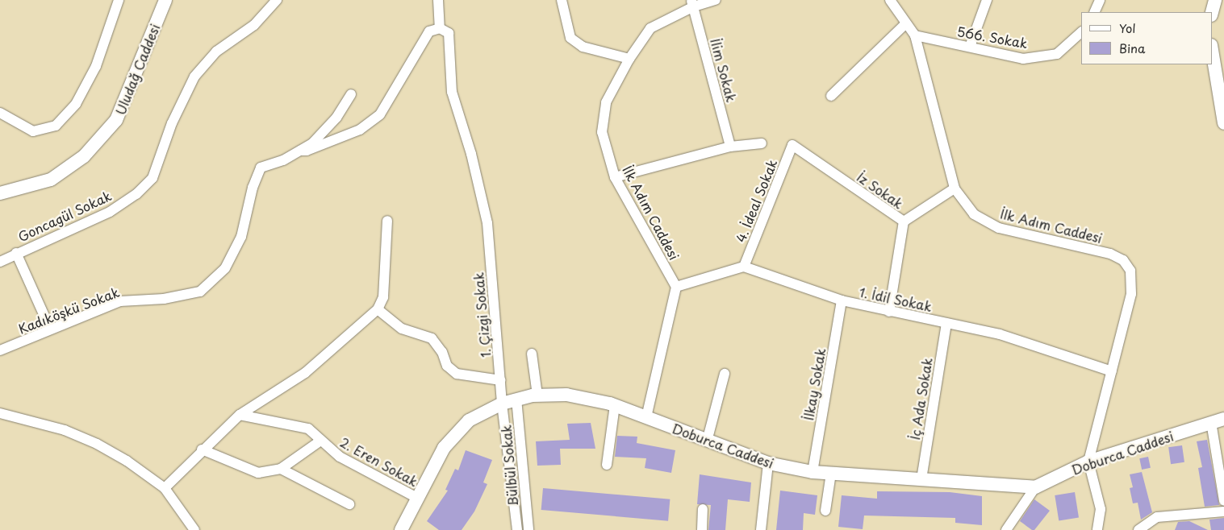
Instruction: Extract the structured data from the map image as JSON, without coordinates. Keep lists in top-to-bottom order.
{
  "streets": {
    "main road": ["Uludağ Caddesi", "Doburca Caddesi"],
    "street": [
      "566. Sokak",
      "İlim Sokak",
      "İz Sokak",
      "4. İdeal Sokak",
      "İlk Adım Caddesi",
      "Goncagül Sokak",
      "1. İdil Sokak",
      "Kadıköşkü Sokak",
      "1. Çizgi Sokak",
      "İlkay Sokak",
      "İç Ada Sokak",
      "2. Eren Sokak",
      "Bülbül Sokak"
    ]
  },
  "crossings": [
    ["566. Sokak", "İlk Adım Caddesi"],
    ["İlim Sokak", "İlk Adım Caddesi"],
    ["İz Sokak", "4. İdeal Sokak"],
    ["İz Sokak", "İlk Adım Caddesi"],
    ["4. İdeal Sokak", "1. İdil Sokak"],
    ["İlk Adım Caddesi", "1. İdil Sokak"],
    ["İlk Adım Caddesi", "Doburca Caddesi"],
    ["1. İdil Sokak", "İlkay Sokak"],
    ["1. İdil Sokak", "İç Ada Sokak"],
    ["1. Çizgi Sokak", "Doburca Caddesi"],
    ["1. Çizgi Sokak", "Bülbül Sokak"],
    ["İlkay Sokak", "Doburca Caddesi"],
    ["İç Ada Sokak", "Doburca Caddesi"],
    ["Doburca Caddesi", "2. Eren Sokak"],
    ["Doburca Caddesi", "Bülbül Sokak"]
  ],
  "legend": ["Yol", "Bina"]
}
